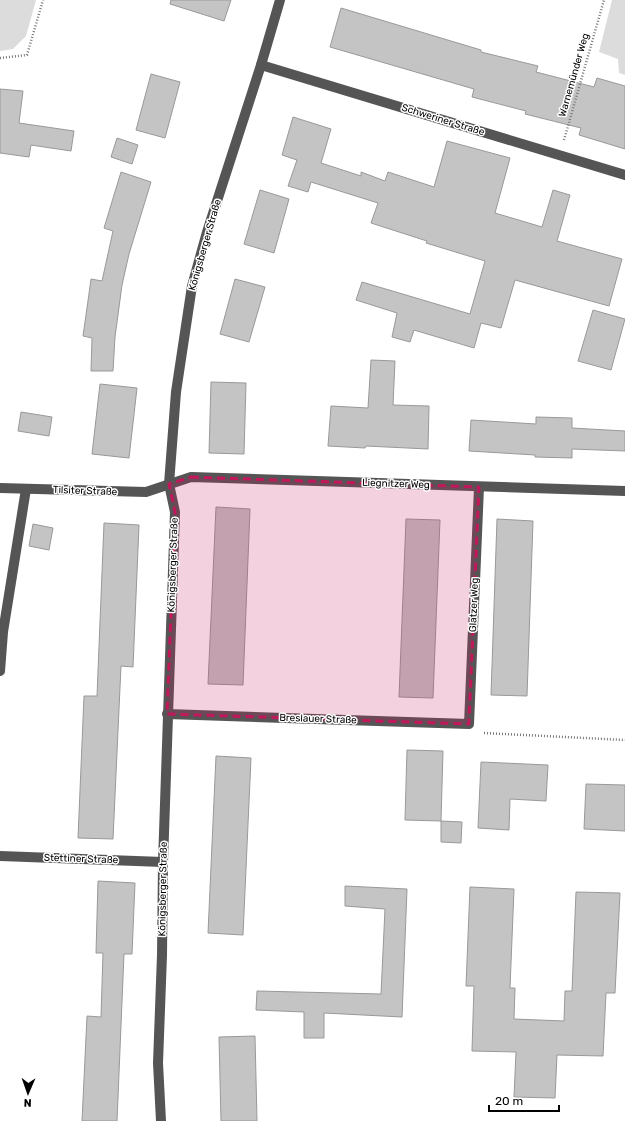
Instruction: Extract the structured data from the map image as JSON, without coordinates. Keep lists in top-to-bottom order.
{
  "streets": {
    "street": [
      "Schweriner Straße",
      "Königsberger Straße",
      "Liegnitzer Weg",
      "Tilsiter Straße",
      "Glatzer Weg",
      "Breslauer Straße",
      "Stettiner Straße"
    ],
    "path": ["Warnemünder Weg"]
  },
  "crossings": [
    ["Warnemünder Weg", "Schweriner Straße"],
    ["Schweriner Straße", "Königsberger Straße"],
    ["Königsberger Straße", "Liegnitzer Weg"],
    ["Königsberger Straße", "Tilsiter Straße"],
    ["Königsberger Straße", "Breslauer Straße"],
    ["Königsberger Straße", "Stettiner Straße"],
    ["Liegnitzer Weg", "Tilsiter Straße"],
    ["Liegnitzer Weg", "Glatzer Weg"],
    ["Glatzer Weg", "Breslauer Straße"]
  ],
  "scale_bar": "20 m",
  "north": "bottom"
}
